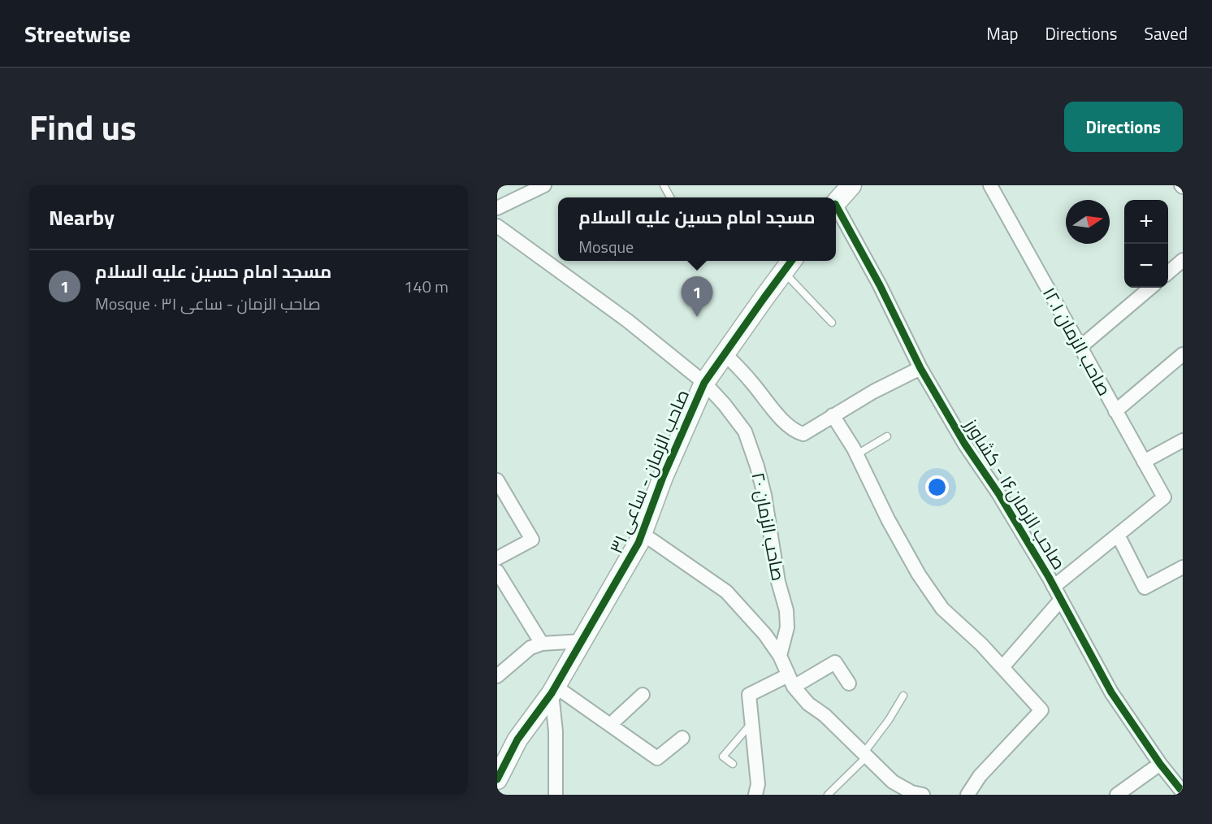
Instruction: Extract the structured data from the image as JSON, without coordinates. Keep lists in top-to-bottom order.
{
  "streets": {
    "street": [
      "صاحب الزمان ۱۲.۱",
      "صاحب الزمان - ساعی ۳۱",
      "صاحب الزمان۱۶ - کشاورز",
      "صاحب الزمان ۲۰"
    ]
  },
  "crossings": [
    ["صاحب الزمان - ساعی ۳۱", "صاحب الزمان ۲۰"]
  ],
  "north": "right",
  "page": {
    "header": "Streetwise",
    "nav": ["Map", "Directions", "Saved"],
    "title": "Find us",
    "buttons": "Directions",
    "heading": "Nearby",
    "popup": ["مسجد امام حسین علیه السلام", "Mosque"],
    "map_buttons": ["+", "−"],
    "list": [
      {
        "mark": "1",
        "name": "مسجد امام حسین علیه السلام",
        "note": "Mosque · صاحب الزمان - ساعی ۳۱",
        "value": "140 m"
      }
    ],
    "pins": "1"
  }
}
